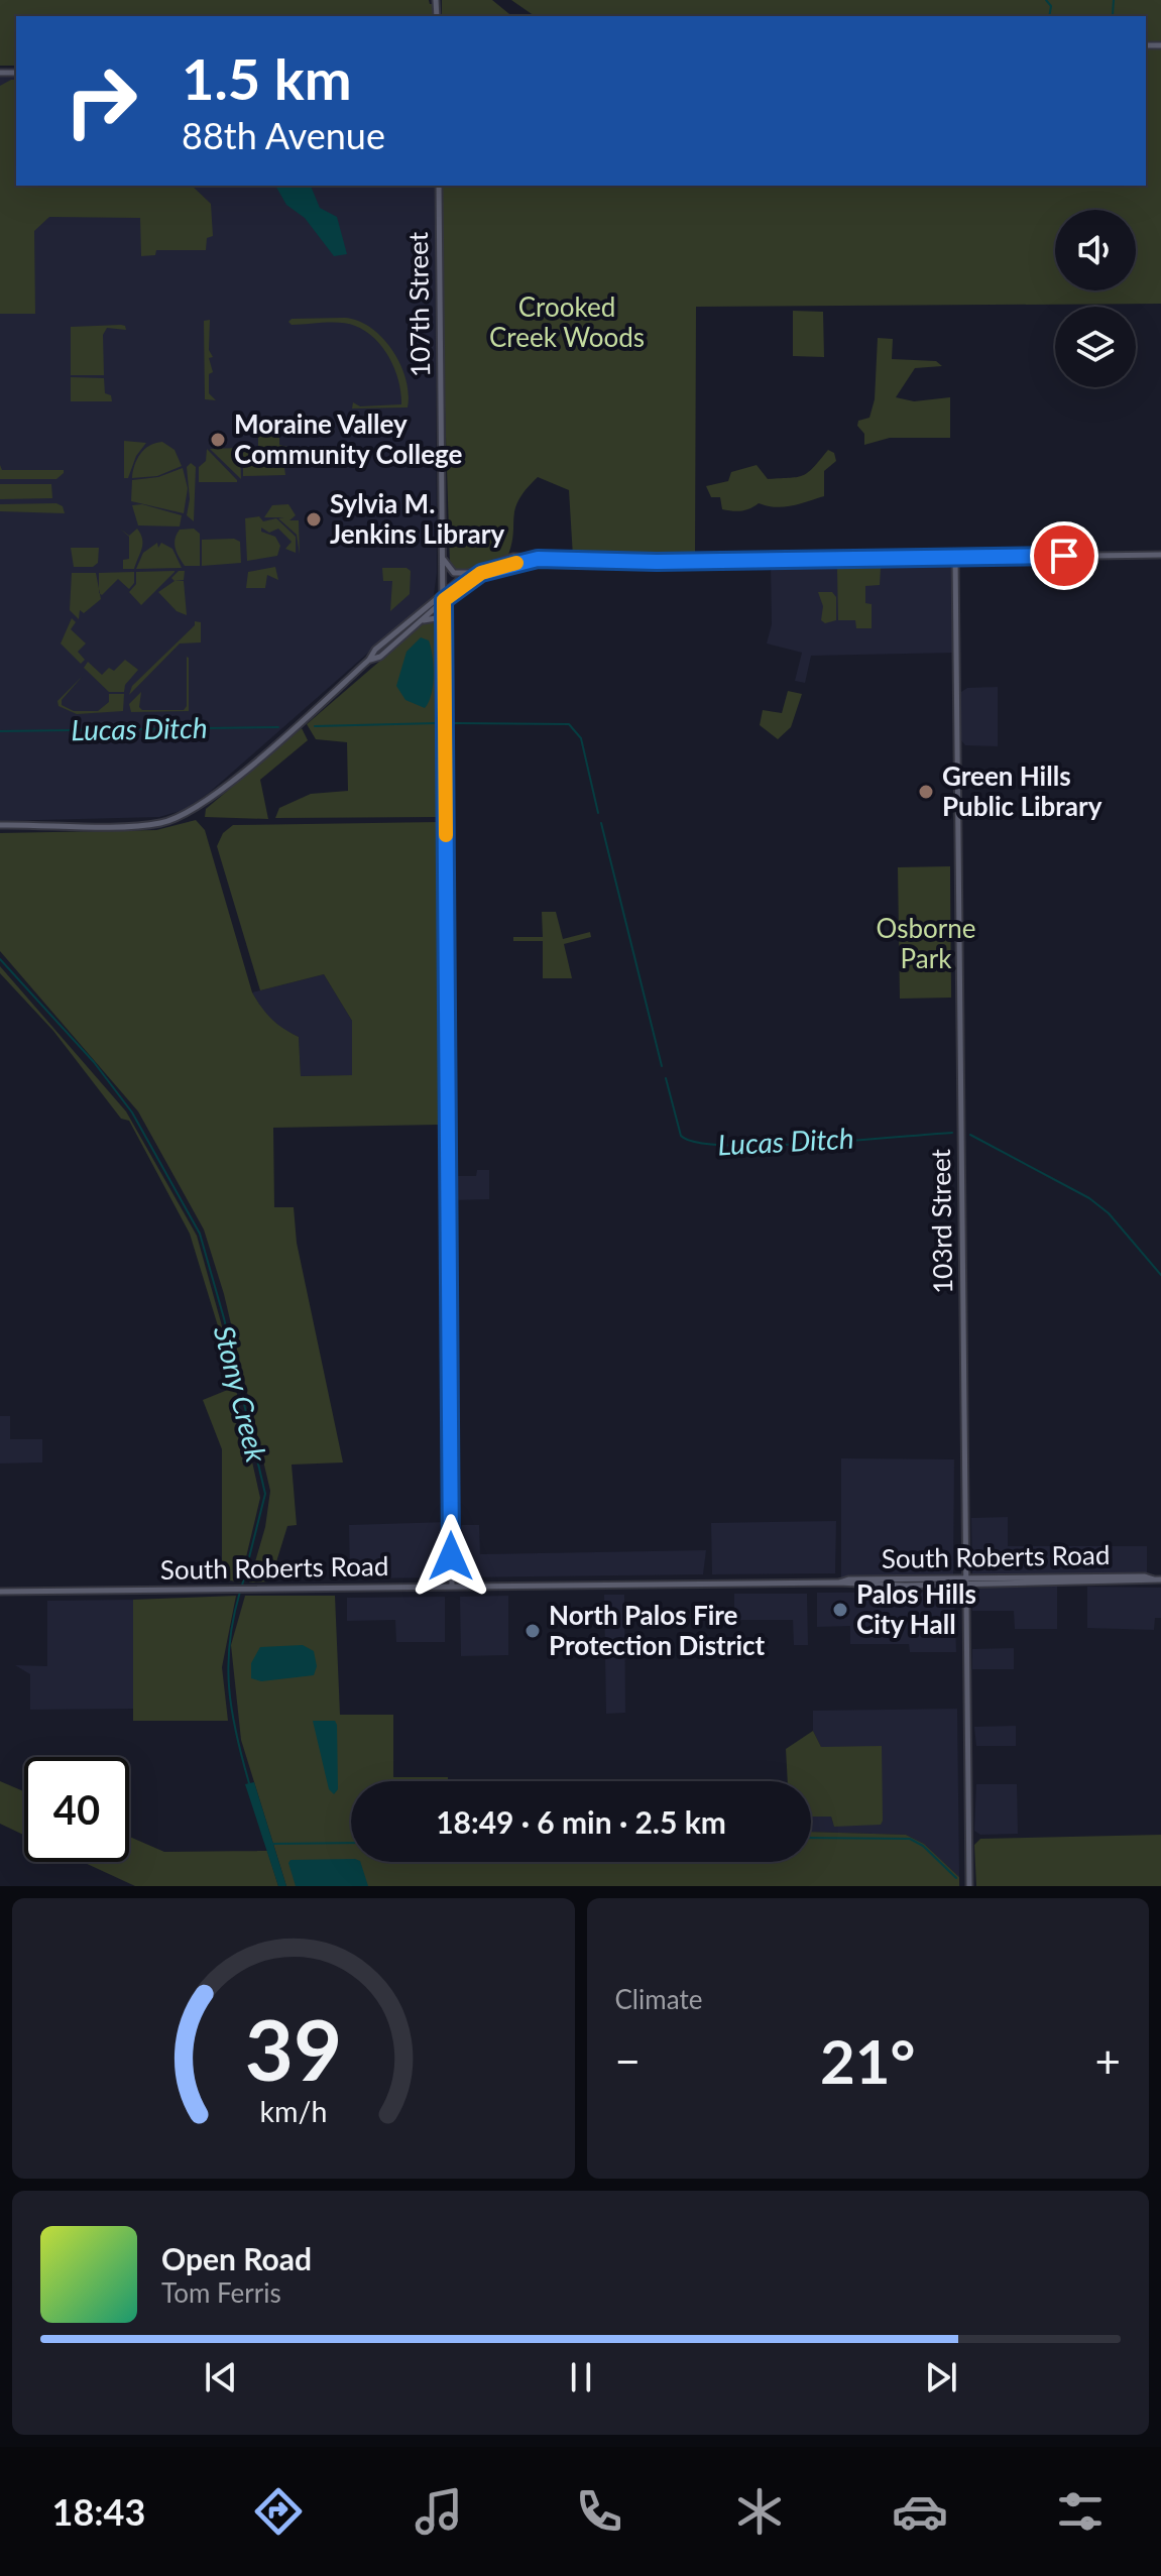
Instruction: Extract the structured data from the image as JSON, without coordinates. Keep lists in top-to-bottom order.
{
  "streets": {
    "street": ["107th Street", "103rd Street", "South Roberts Road"]
  },
  "crossings": [
    ["107th Street", "South Roberts Road"],
    ["103rd Street", "South Roberts Road"]
  ],
  "water": ["Lucas Ditch", "Stony Creek"],
  "parks": ["Crooked Creek Woods", "Osborne Park"],
  "places": [
    "Moraine Valley Community College",
    "Sylvia M. Jenkins Library",
    "Green Hills Public Library",
    "Palos Hills City Hall",
    "North Palos Fire Protection District"
  ],
  "page": {
    "turn": ["1.5 km", "88th Avenue"],
    "limit": "40",
    "trip": "18:49 · 6 min · 2.5 km",
    "tile": "Climate",
    "heat": ["−", "21°", "+"],
    "song": ["Open Road", "Tom Ferris"],
    "tabs": "18:43",
    "gauge": ["39", "km/h"]
  }
}
